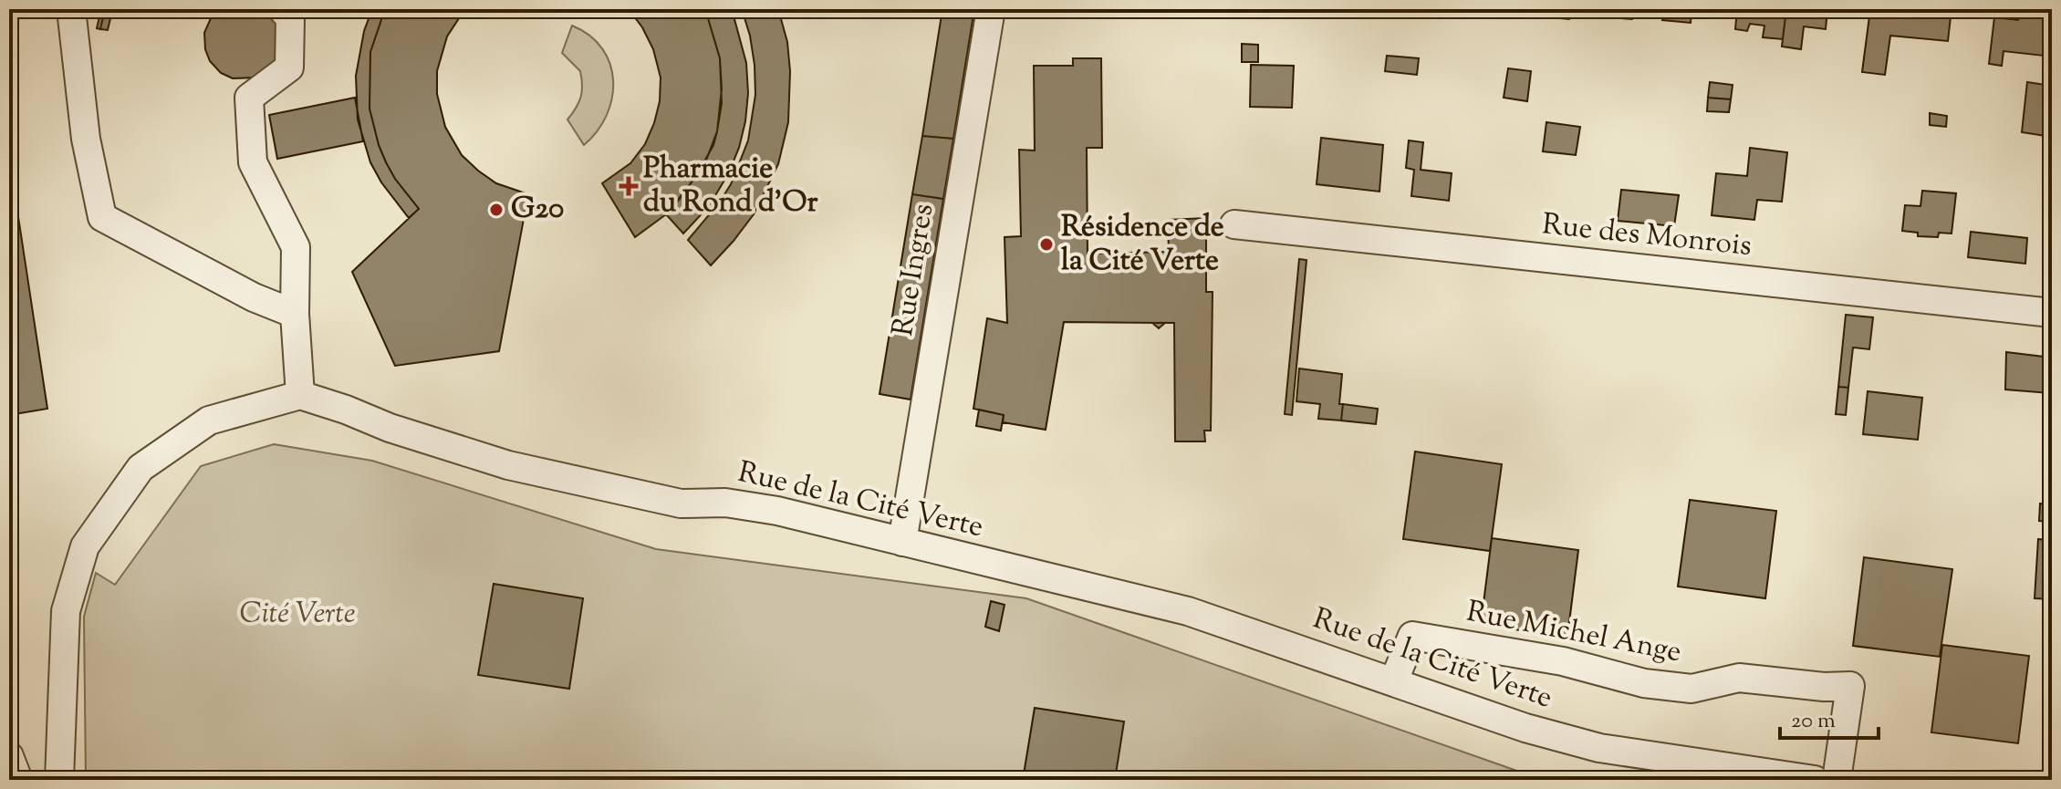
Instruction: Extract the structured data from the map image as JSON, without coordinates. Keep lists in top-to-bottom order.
{
  "streets": {
    "street": [
      "Rue des Monrois",
      "Rue Ingres",
      "Rue de la Cité Verte",
      "Rue Michel Ange"
    ]
  },
  "crossings": [
    ["Rue Ingres", "Rue de la Cité Verte"],
    ["Rue de la Cité Verte", "Rue Michel Ange"]
  ],
  "parks": ["Cité Verte"],
  "places": {
    "health": ["Pharmacie du Rond d'Or"],
    "other": ["G20", "Résidence de la Cité Verte"]
  },
  "scale_bar": "20 m"
}
